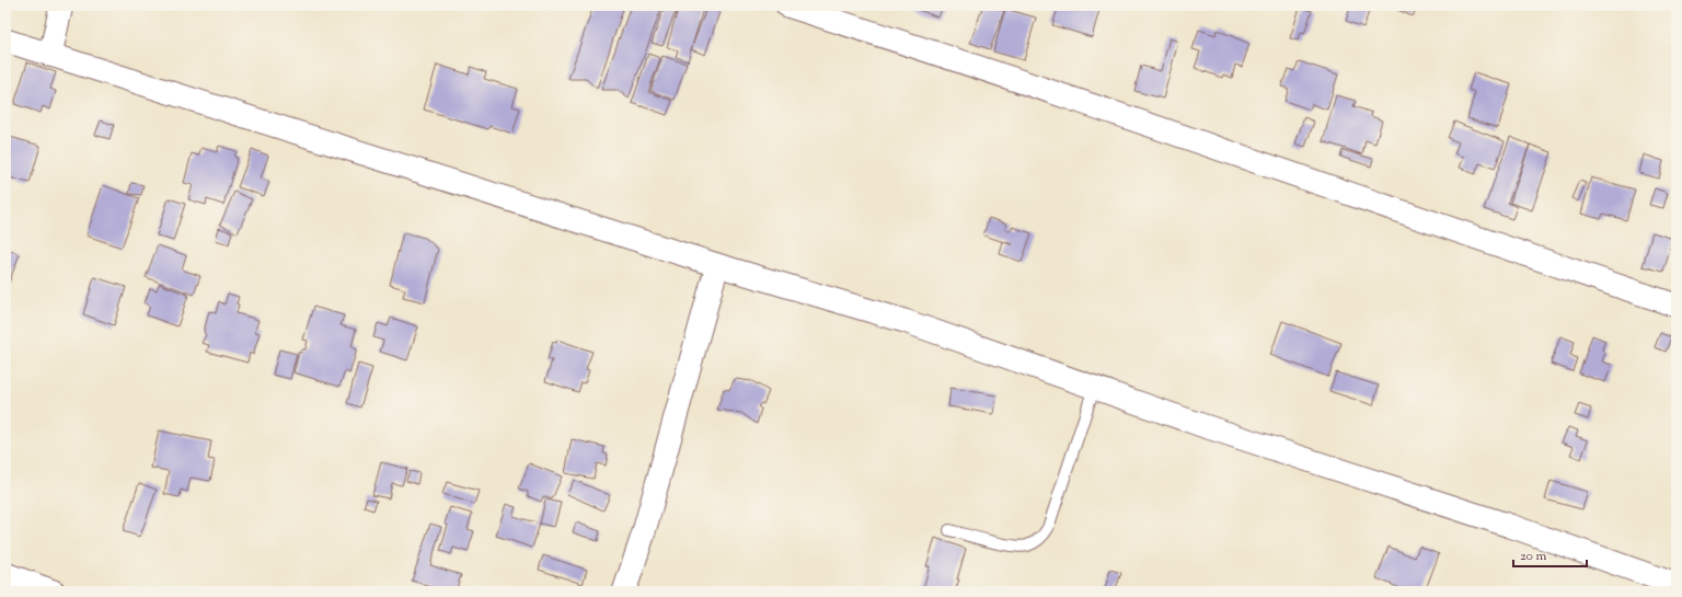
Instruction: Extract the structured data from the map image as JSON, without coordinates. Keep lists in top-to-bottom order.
{
  "scale_bar": "20 m"
}
